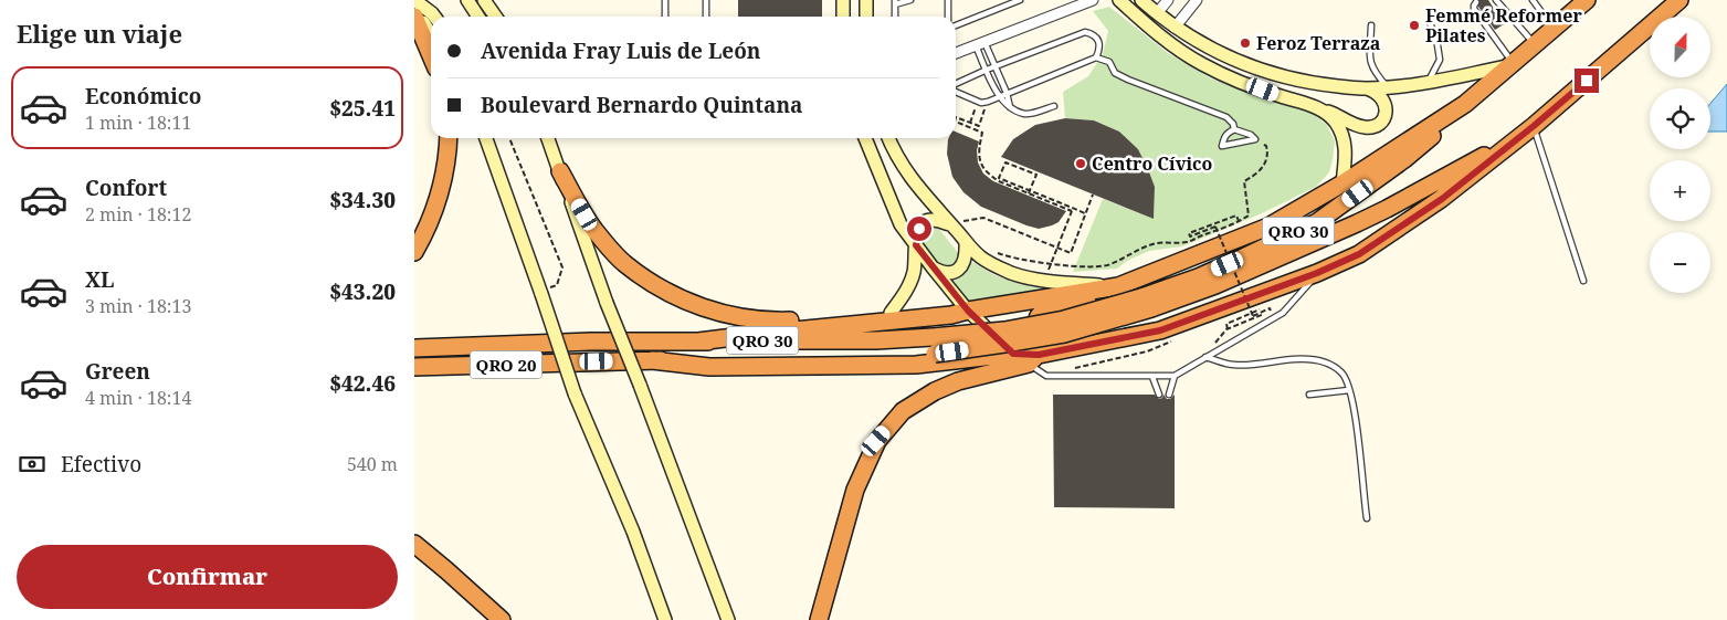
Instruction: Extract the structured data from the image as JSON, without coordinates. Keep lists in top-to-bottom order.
{
  "streets": {
    "highway": ["QRO 30", "QRO 20"]
  },
  "crossings": [
    ["QRO 30", "QRO 20"]
  ],
  "places": ["Femmé Reformer Pilates", "Feroz Terraza", "Centro Cívico"],
  "north": "top",
  "page": {
    "heading": "Elige un viaje",
    "map_buttons": ["+", "−"],
    "banner": ["Avenida Fray Luis de León", "Boulevard Bernardo Quintana"],
    "list": [
      {
        "name": "Económico",
        "note": "1 min · 18:11",
        "value": "$25.41"
      },
      {
        "name": "Confort",
        "note": "2 min · 18:12",
        "value": "$34.30"
      },
      {
        "name": "XL",
        "note": "3 min · 18:13",
        "value": "$43.20"
      },
      {
        "name": "Green",
        "note": "4 min · 18:14",
        "value": "$42.46"
      }
    ],
    "pay": ["Efectivo", "540 m"],
    "buttons": "Confirmar"
  }
}
